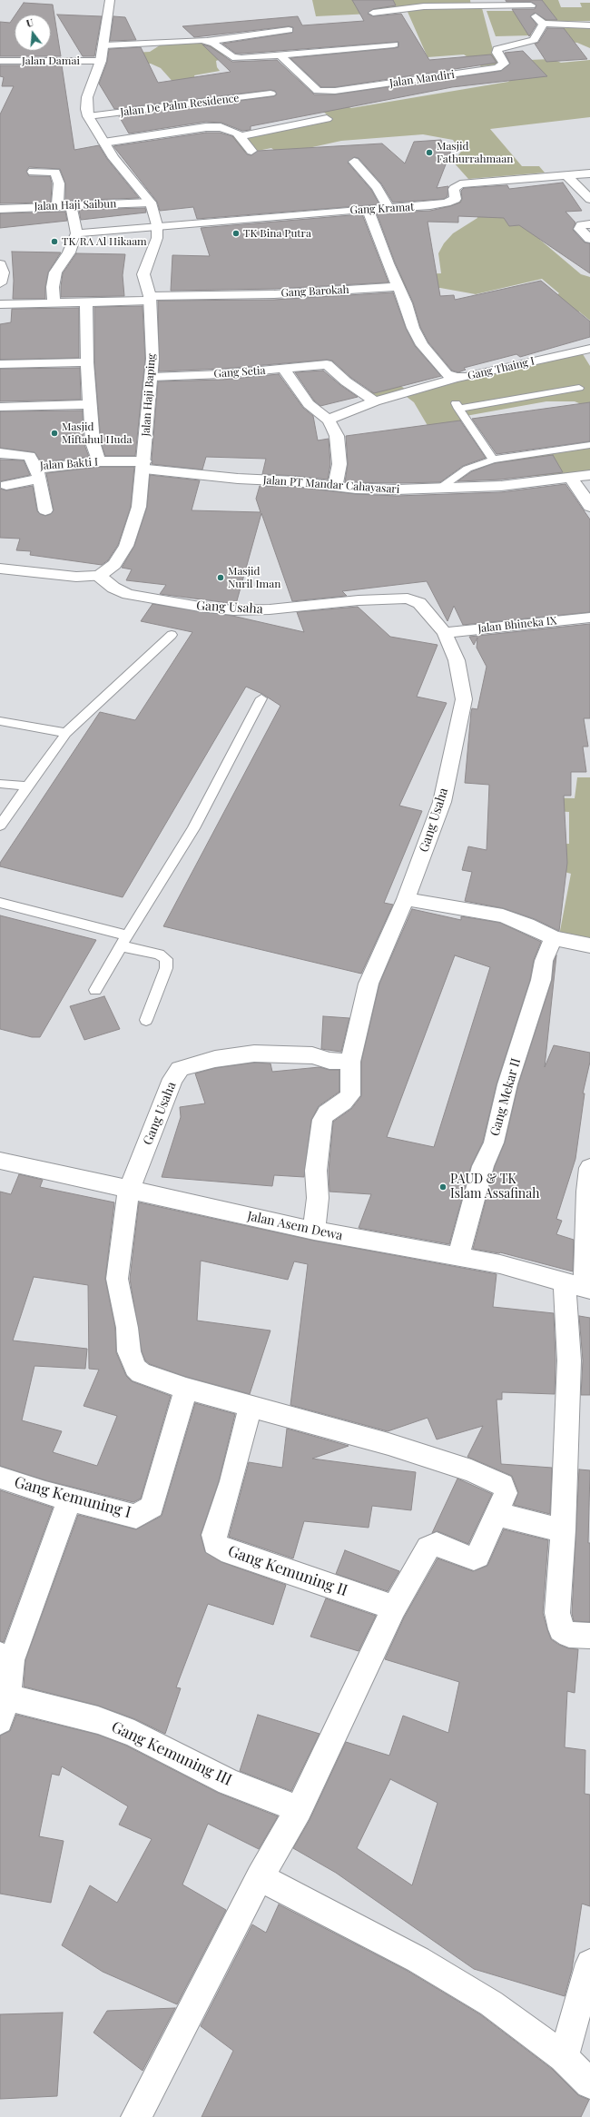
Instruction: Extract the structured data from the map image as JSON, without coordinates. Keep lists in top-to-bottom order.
{
  "streets": {
    "street": [
      "Jalan Damai",
      "Jalan Mandiri",
      "Jalan De Palm Residence",
      "Jalan Haji Saibun",
      "Gang Kramat",
      "Gang Barokah",
      "Gang Thaing I",
      "Gang Setia",
      "Jalan Haji Baping",
      "Jalan Bakti I",
      "Jalan PT Mandar Cahayasari",
      "Gang Usaha",
      "Jalan Bhineka IX",
      "Gang Mekar II",
      "Jalan Asem Dewa",
      "Gang Kemuning I",
      "Gang Kemuning II",
      "Gang Kemuning III"
    ]
  },
  "crossings": [
    ["Jalan Damai", "Jalan Haji Baping"],
    ["Jalan De Palm Residence", "Jalan Haji Baping"],
    ["Jalan Haji Saibun", "Jalan Haji Baping"],
    ["Gang Kramat", "Jalan Haji Baping"],
    ["Gang Barokah", "Gang Thaing I"],
    ["Gang Barokah", "Jalan Haji Baping"],
    ["Gang Setia", "Jalan Haji Baping"],
    ["Jalan Haji Baping", "Jalan Bakti I"],
    ["Jalan Haji Baping", "Jalan PT Mandar Cahayasari"],
    ["Jalan Haji Baping", "Gang Usaha"],
    ["Jalan Bakti I", "Jalan PT Mandar Cahayasari"],
    ["Gang Usaha", "Jalan Bhineka IX"],
    ["Gang Usaha", "Jalan Asem Dewa"],
    ["Gang Mekar II", "Jalan Asem Dewa"],
    ["Gang Kemuning I", "Gang Kemuning III"]
  ],
  "places": [
    "Masjid Fathurrahmaan",
    "TK Bina Putra",
    "TK/RA Al Hikaam",
    "Masjid Miftahul Huda",
    "Masjid Nuril Iman",
    "PAUD & TK Islam Assafinah"
  ],
  "north": "top"
}
